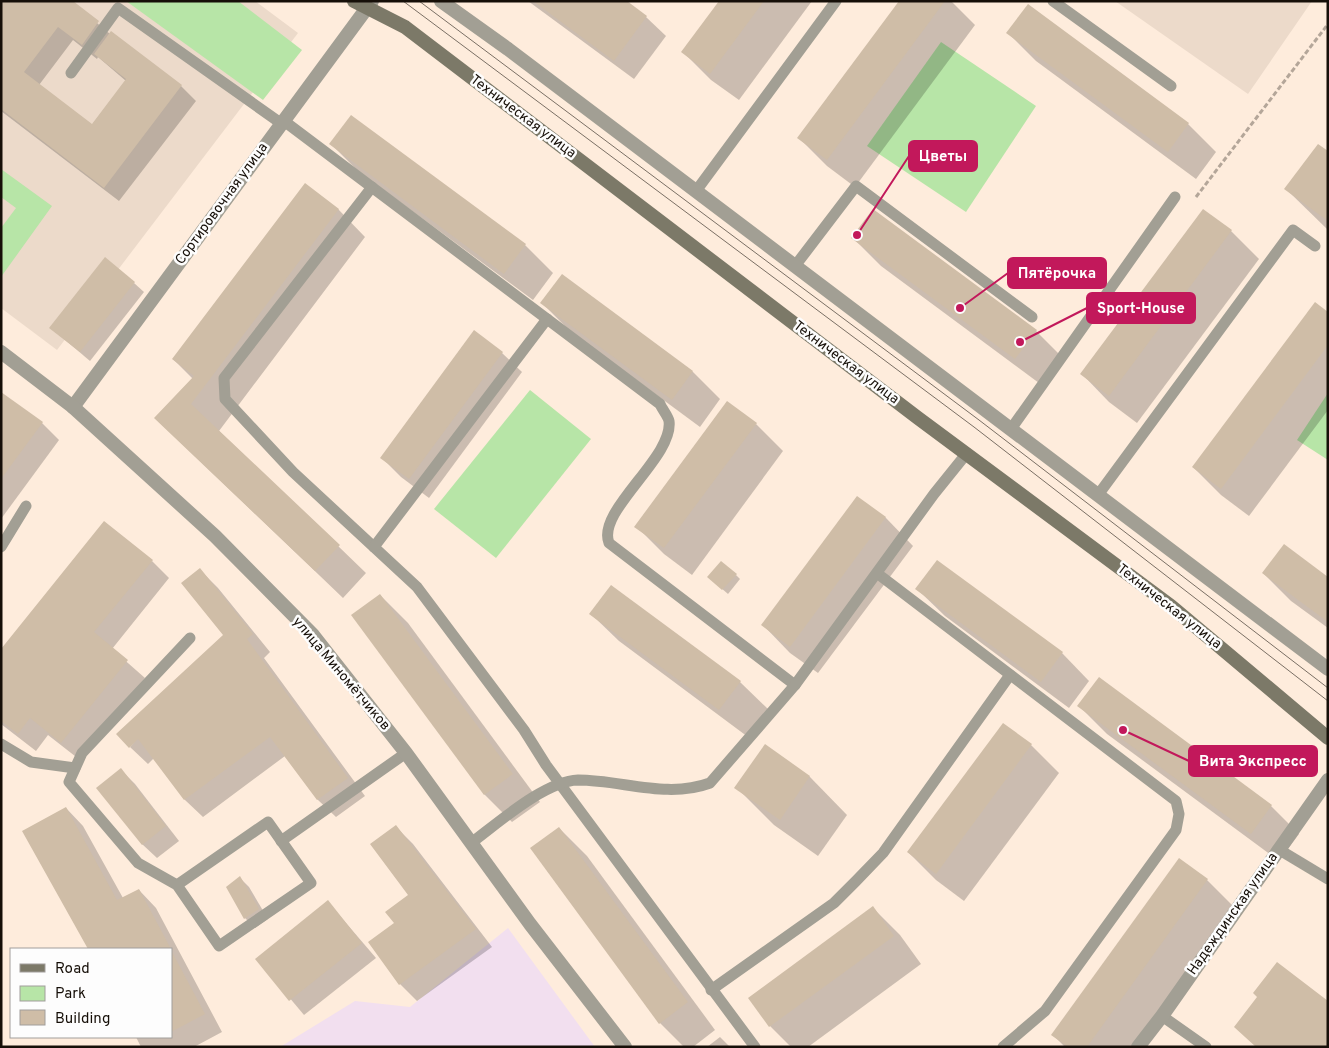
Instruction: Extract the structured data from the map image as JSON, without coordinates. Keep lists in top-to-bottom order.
{
  "streets": {
    "main road": ["Техническая улица"],
    "street": ["Сортировочная улица", "улица Миномётчиков", "Надеждинская улица"]
  },
  "crossings": [
    ["Техническая улица", "Сортировочная улица"],
    ["Сортировочная улица", "улица Миномётчиков"]
  ],
  "places": [
    "Цветы",
    "Пятёрочка",
    "Sport-House",
    "Вита Экспресс"
  ],
  "legend": ["Road", "Park", "Building"]
}
